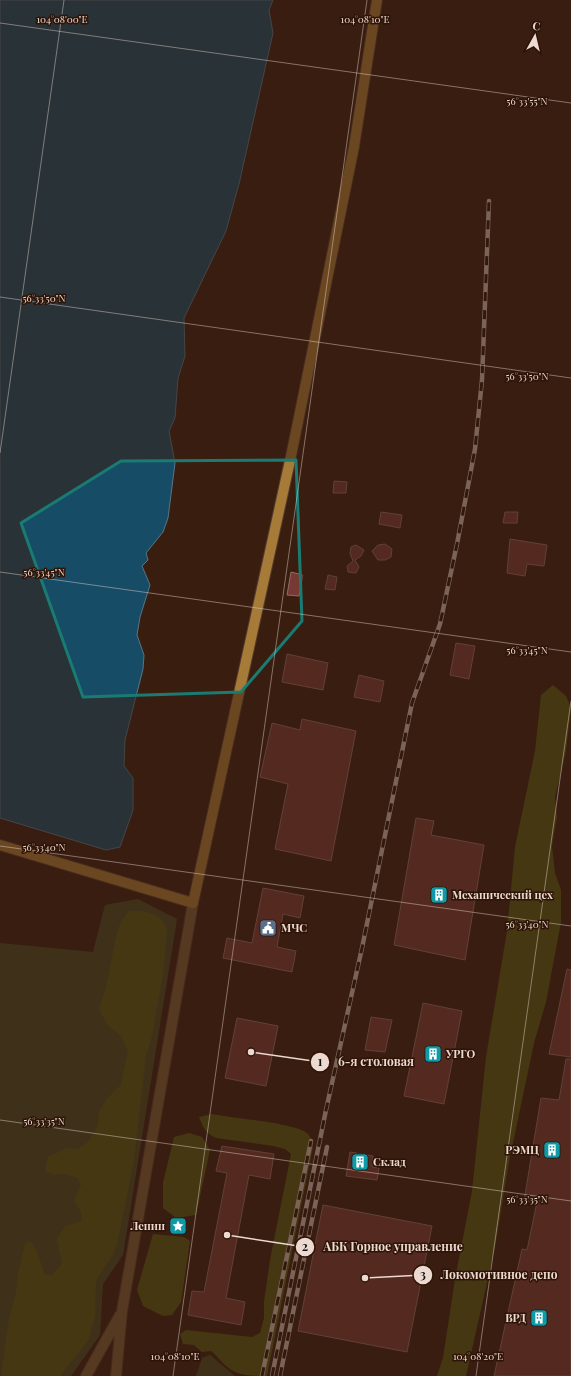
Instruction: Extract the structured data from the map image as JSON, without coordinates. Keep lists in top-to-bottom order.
{
  "places": {
    "building": [
      "Механический цех",
      "УРГО",
      "РЭМЦ",
      "Склад",
      "ВРД"
    ],
    "public building": ["МЧС"],
    "other": ["6-я столовая", "АБК Горное управление", "Локомотивное депо"],
    "place": ["Ленин"]
  },
  "north": "top",
  "coordinates": [
    "104°08'00\"E",
    "104°08'10\"E",
    "56°33'55\"N",
    "56°33'50\"N",
    "56°33'45\"N",
    "56°33'40\"N",
    "56°33'35\"N",
    "104°08'20\"E"
  ]
}
